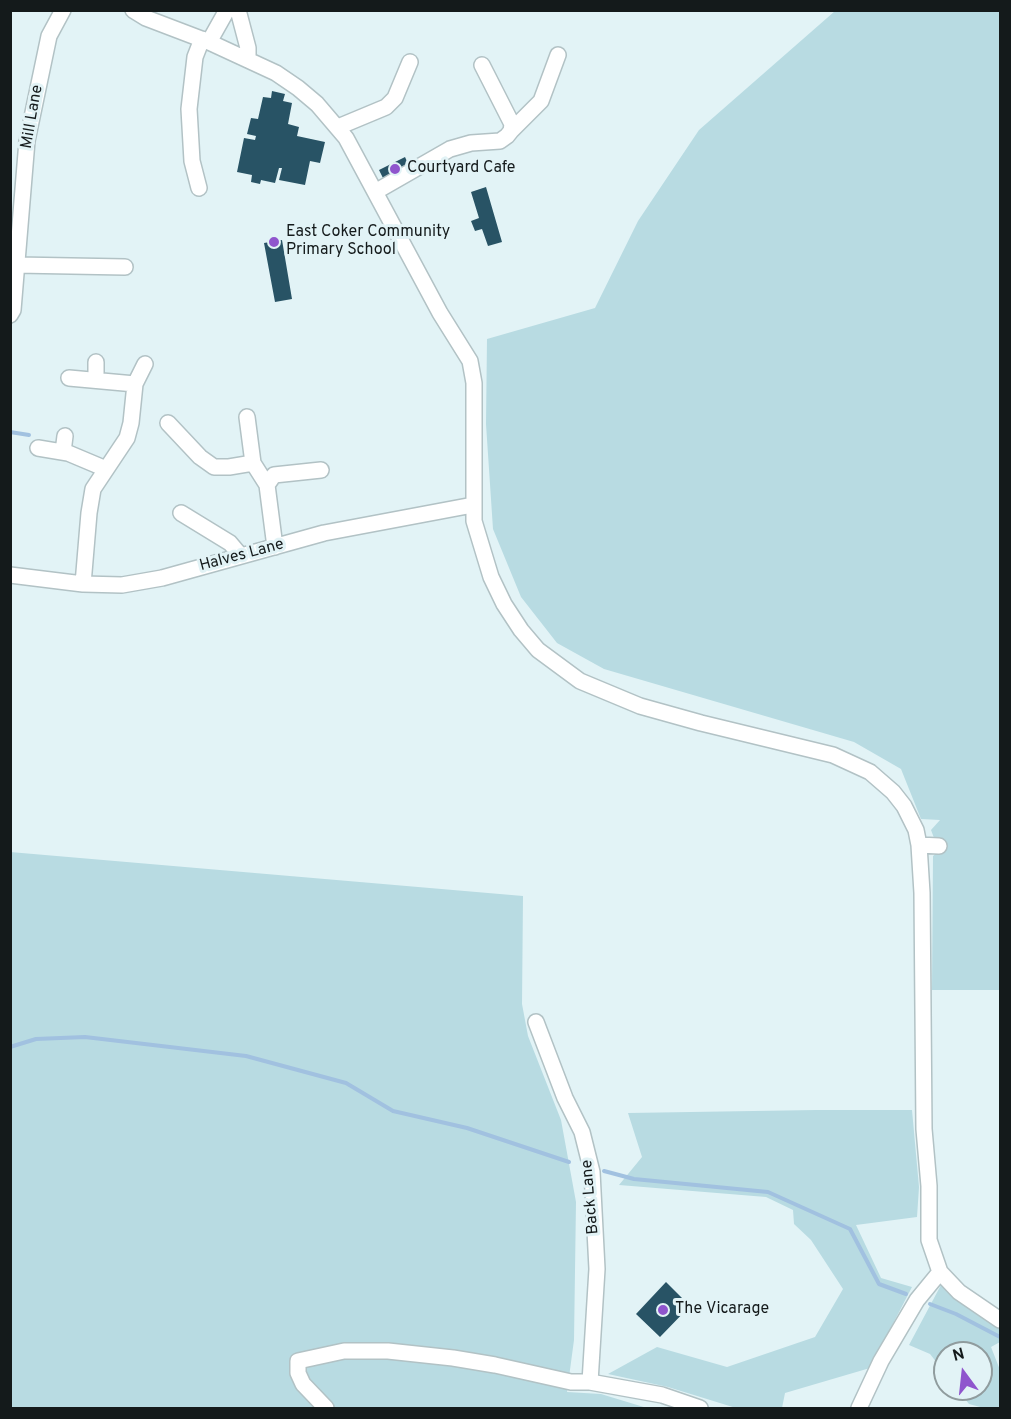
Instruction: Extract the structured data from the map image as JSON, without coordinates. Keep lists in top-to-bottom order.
{
  "streets": {
    "street": ["Mill Lane", "Halves Lane", "Back Lane"]
  },
  "places": ["Courtyard Cafe", "East Coker Community Primary School", "The Vicarage"],
  "north": "top"
}
